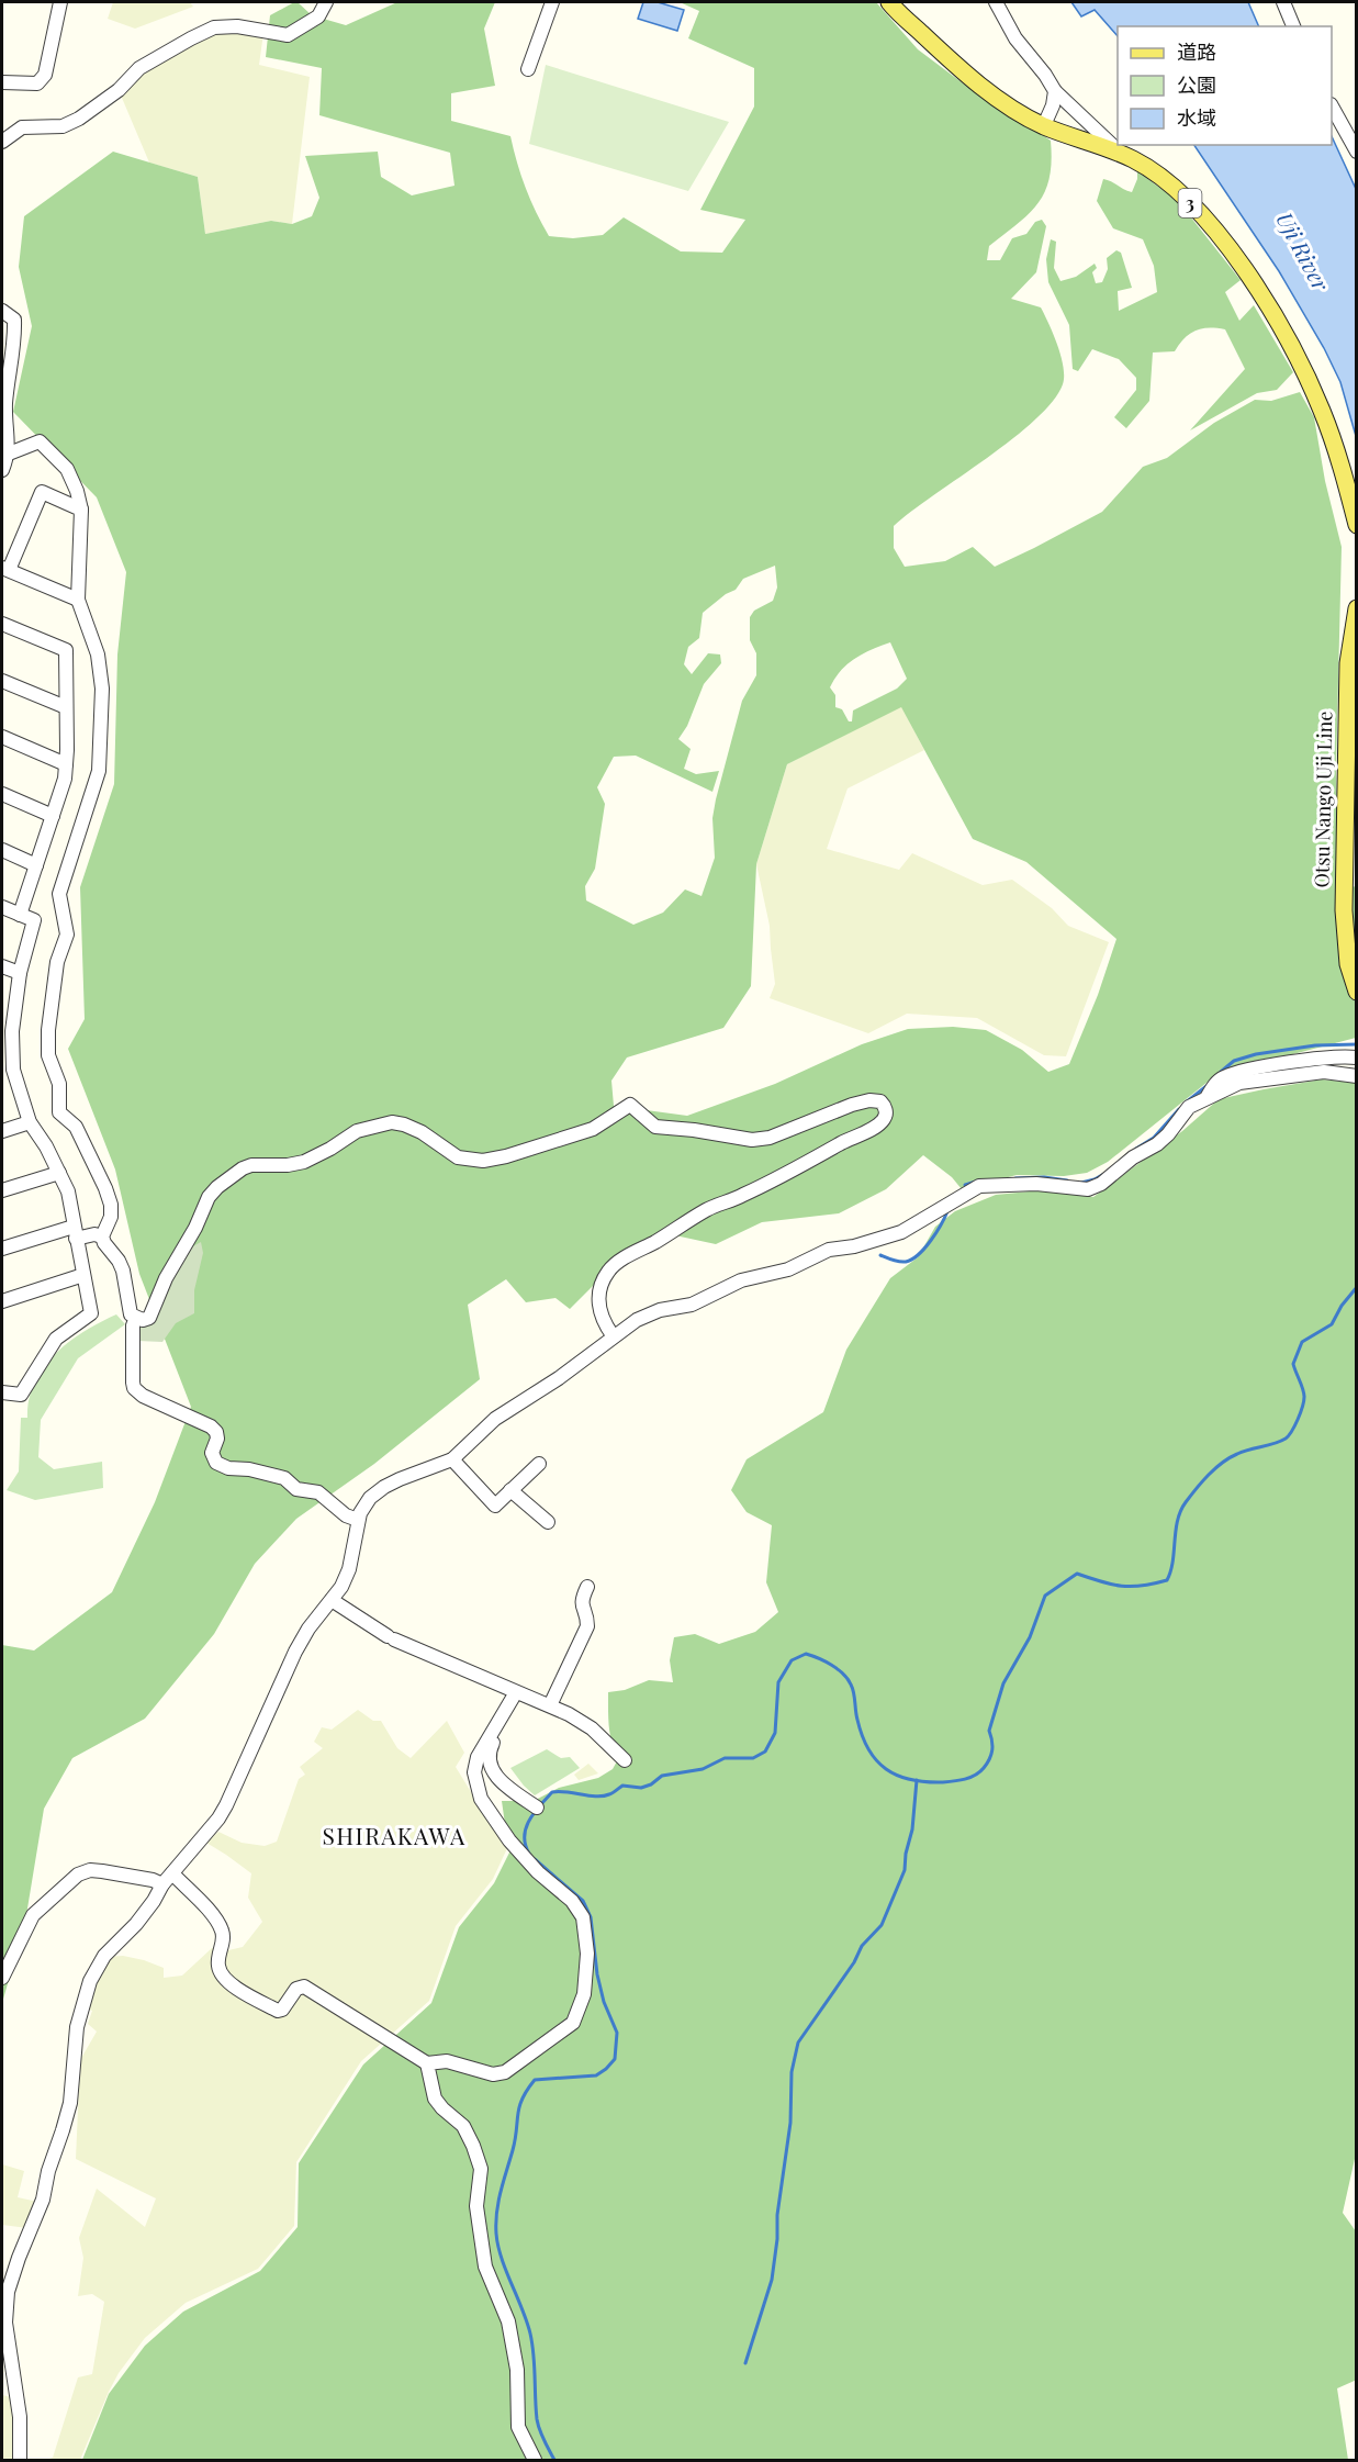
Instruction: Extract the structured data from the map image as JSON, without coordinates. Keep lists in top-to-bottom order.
{
  "streets": {
    "main road": ["3", "Otsu Nango Uji Line"]
  },
  "districts": ["SHIRAKAWA"],
  "water": ["Uji River"],
  "legend": ["道路", "公園", "水域"]
}
